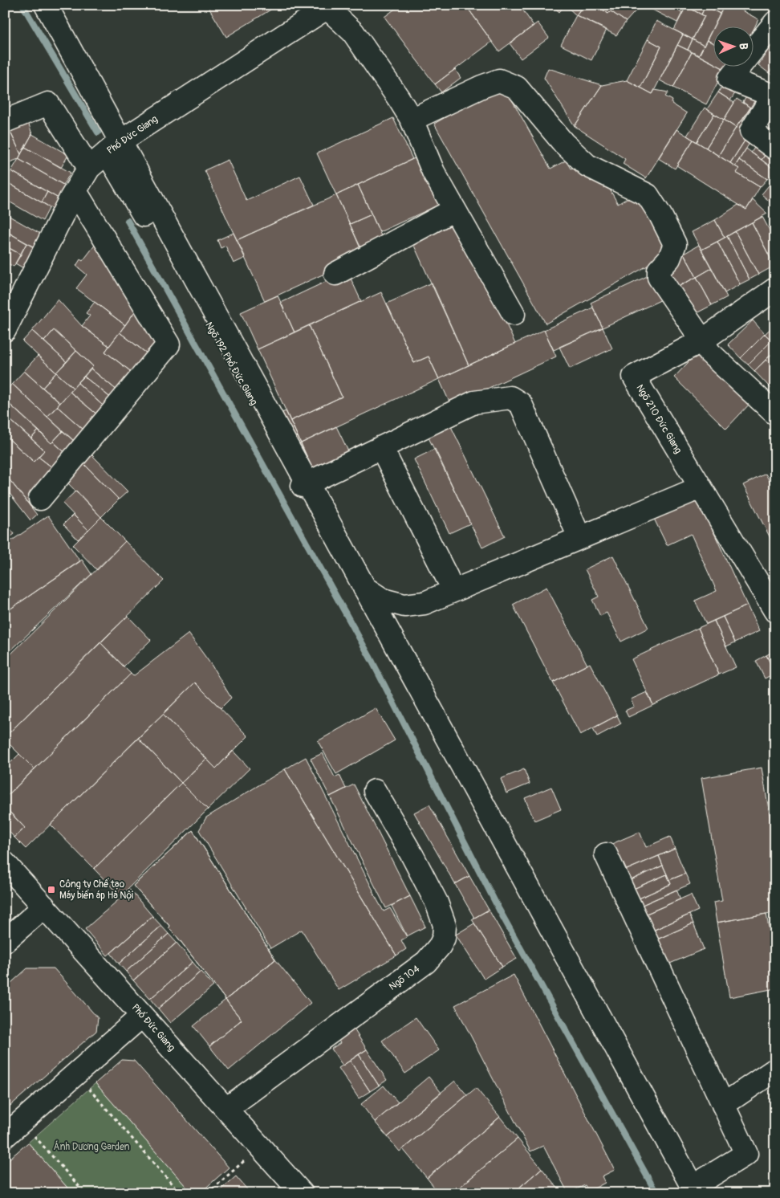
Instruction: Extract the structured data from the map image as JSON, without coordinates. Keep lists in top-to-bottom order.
{
  "streets": {
    "street": ["Phố Đức Giang", "Ngõ 210 Đức Giang", "Ngõ 104"]
  },
  "crossings": [
    ["Phố Đức Giang", "Ngõ 104"]
  ],
  "parks": ["Ánh Dương Garden"],
  "places": {
    "transit": ["Công ty Chế tạo Máy biến áp Hà Nội"]
  },
  "north": "right"
}
